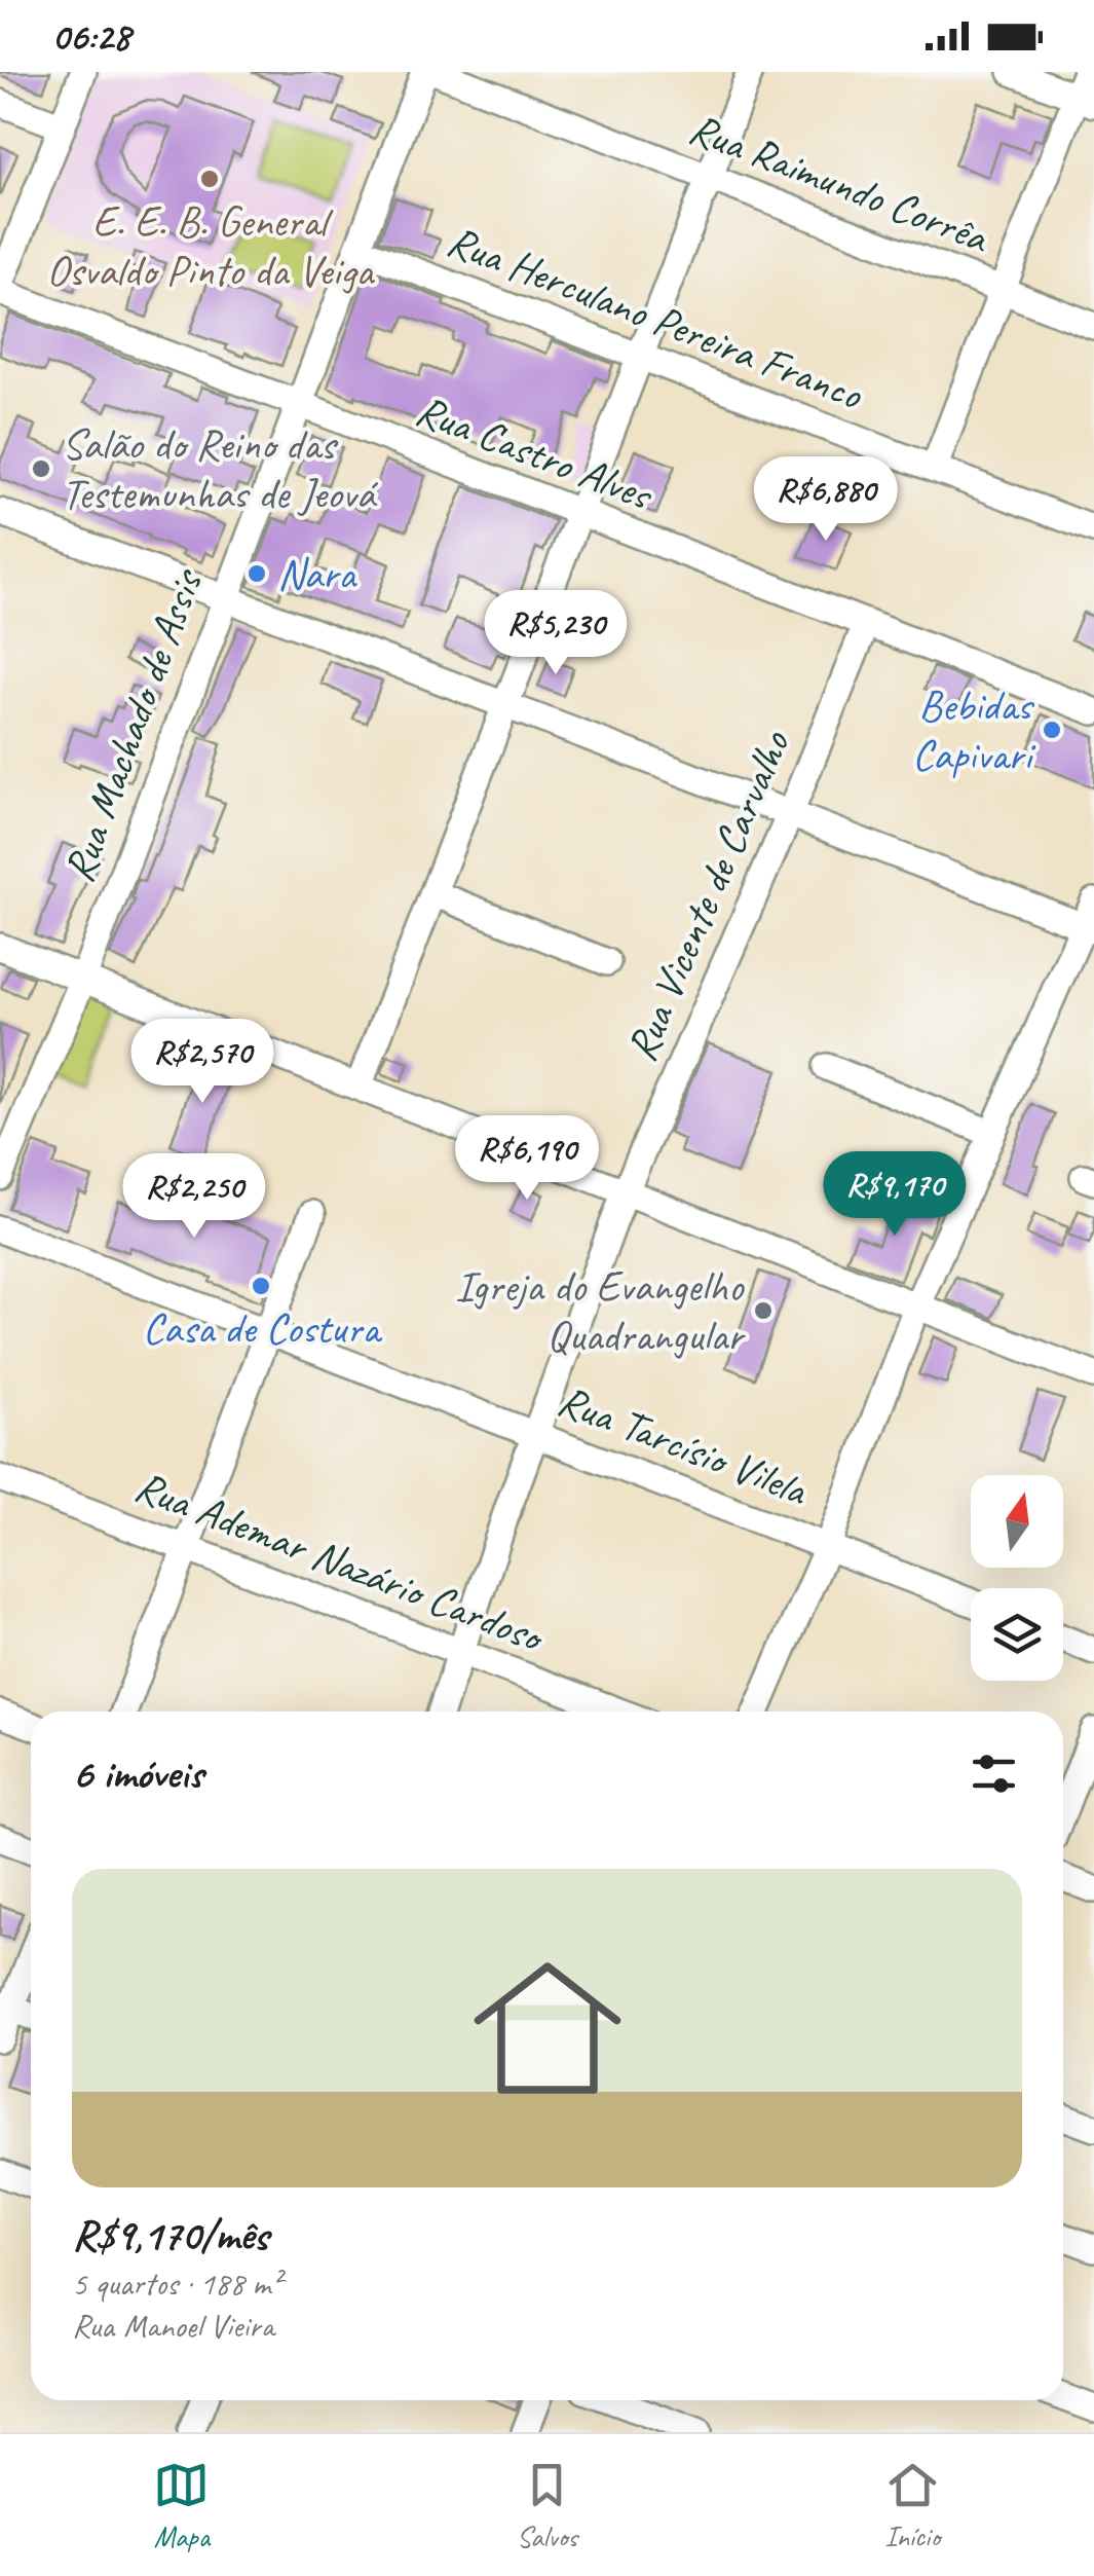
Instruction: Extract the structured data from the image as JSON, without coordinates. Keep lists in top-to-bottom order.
{
  "streets": {
    "street": [
      "Rua Raimundo Corrêa",
      "Rua Herculano Pereira Franco",
      "Rua Castro Alves",
      "Rua Machado de Assis",
      "Rua Vicente de Carvalho",
      "Rua Tarcísio Vilela",
      "Rua Ademar Nazário Cardoso"
    ]
  },
  "crossings": [
    ["Rua Herculano Pereira Franco", "Rua Machado de Assis"],
    ["Rua Castro Alves", "Rua Machado de Assis"],
    ["Rua Castro Alves", "Rua Vicente de Carvalho"],
    ["Rua Vicente de Carvalho", "Rua Tarcísio Vilela"],
    ["Rua Vicente de Carvalho", "Rua Ademar Nazário Cardoso"]
  ],
  "places": [
    "E. E. B. General Osvaldo Pinto da Veiga",
    "Salão do Reino das Testemunhas de Jeová",
    "Nara",
    "Bebidas Capivari",
    "Casa de Costura",
    "Igreja do Evangelho Quadrangular"
  ],
  "north": "top",
  "page": {
    "status": "06:28",
    "price": [
      "R$6,880",
      "R$5,230",
      "R$2,570",
      "R$6,190",
      "R$9,170",
      "R$2,250"
    ],
    "heading": "6 imóveis",
    "list": [
      {
        "name": "R$9,170/mês",
        "note": "5 quartos · 188 m² · Rua Manoel Vieira"
      }
    ],
    "tabs": ["Mapa", "Salvos", "Início"]
  }
}
